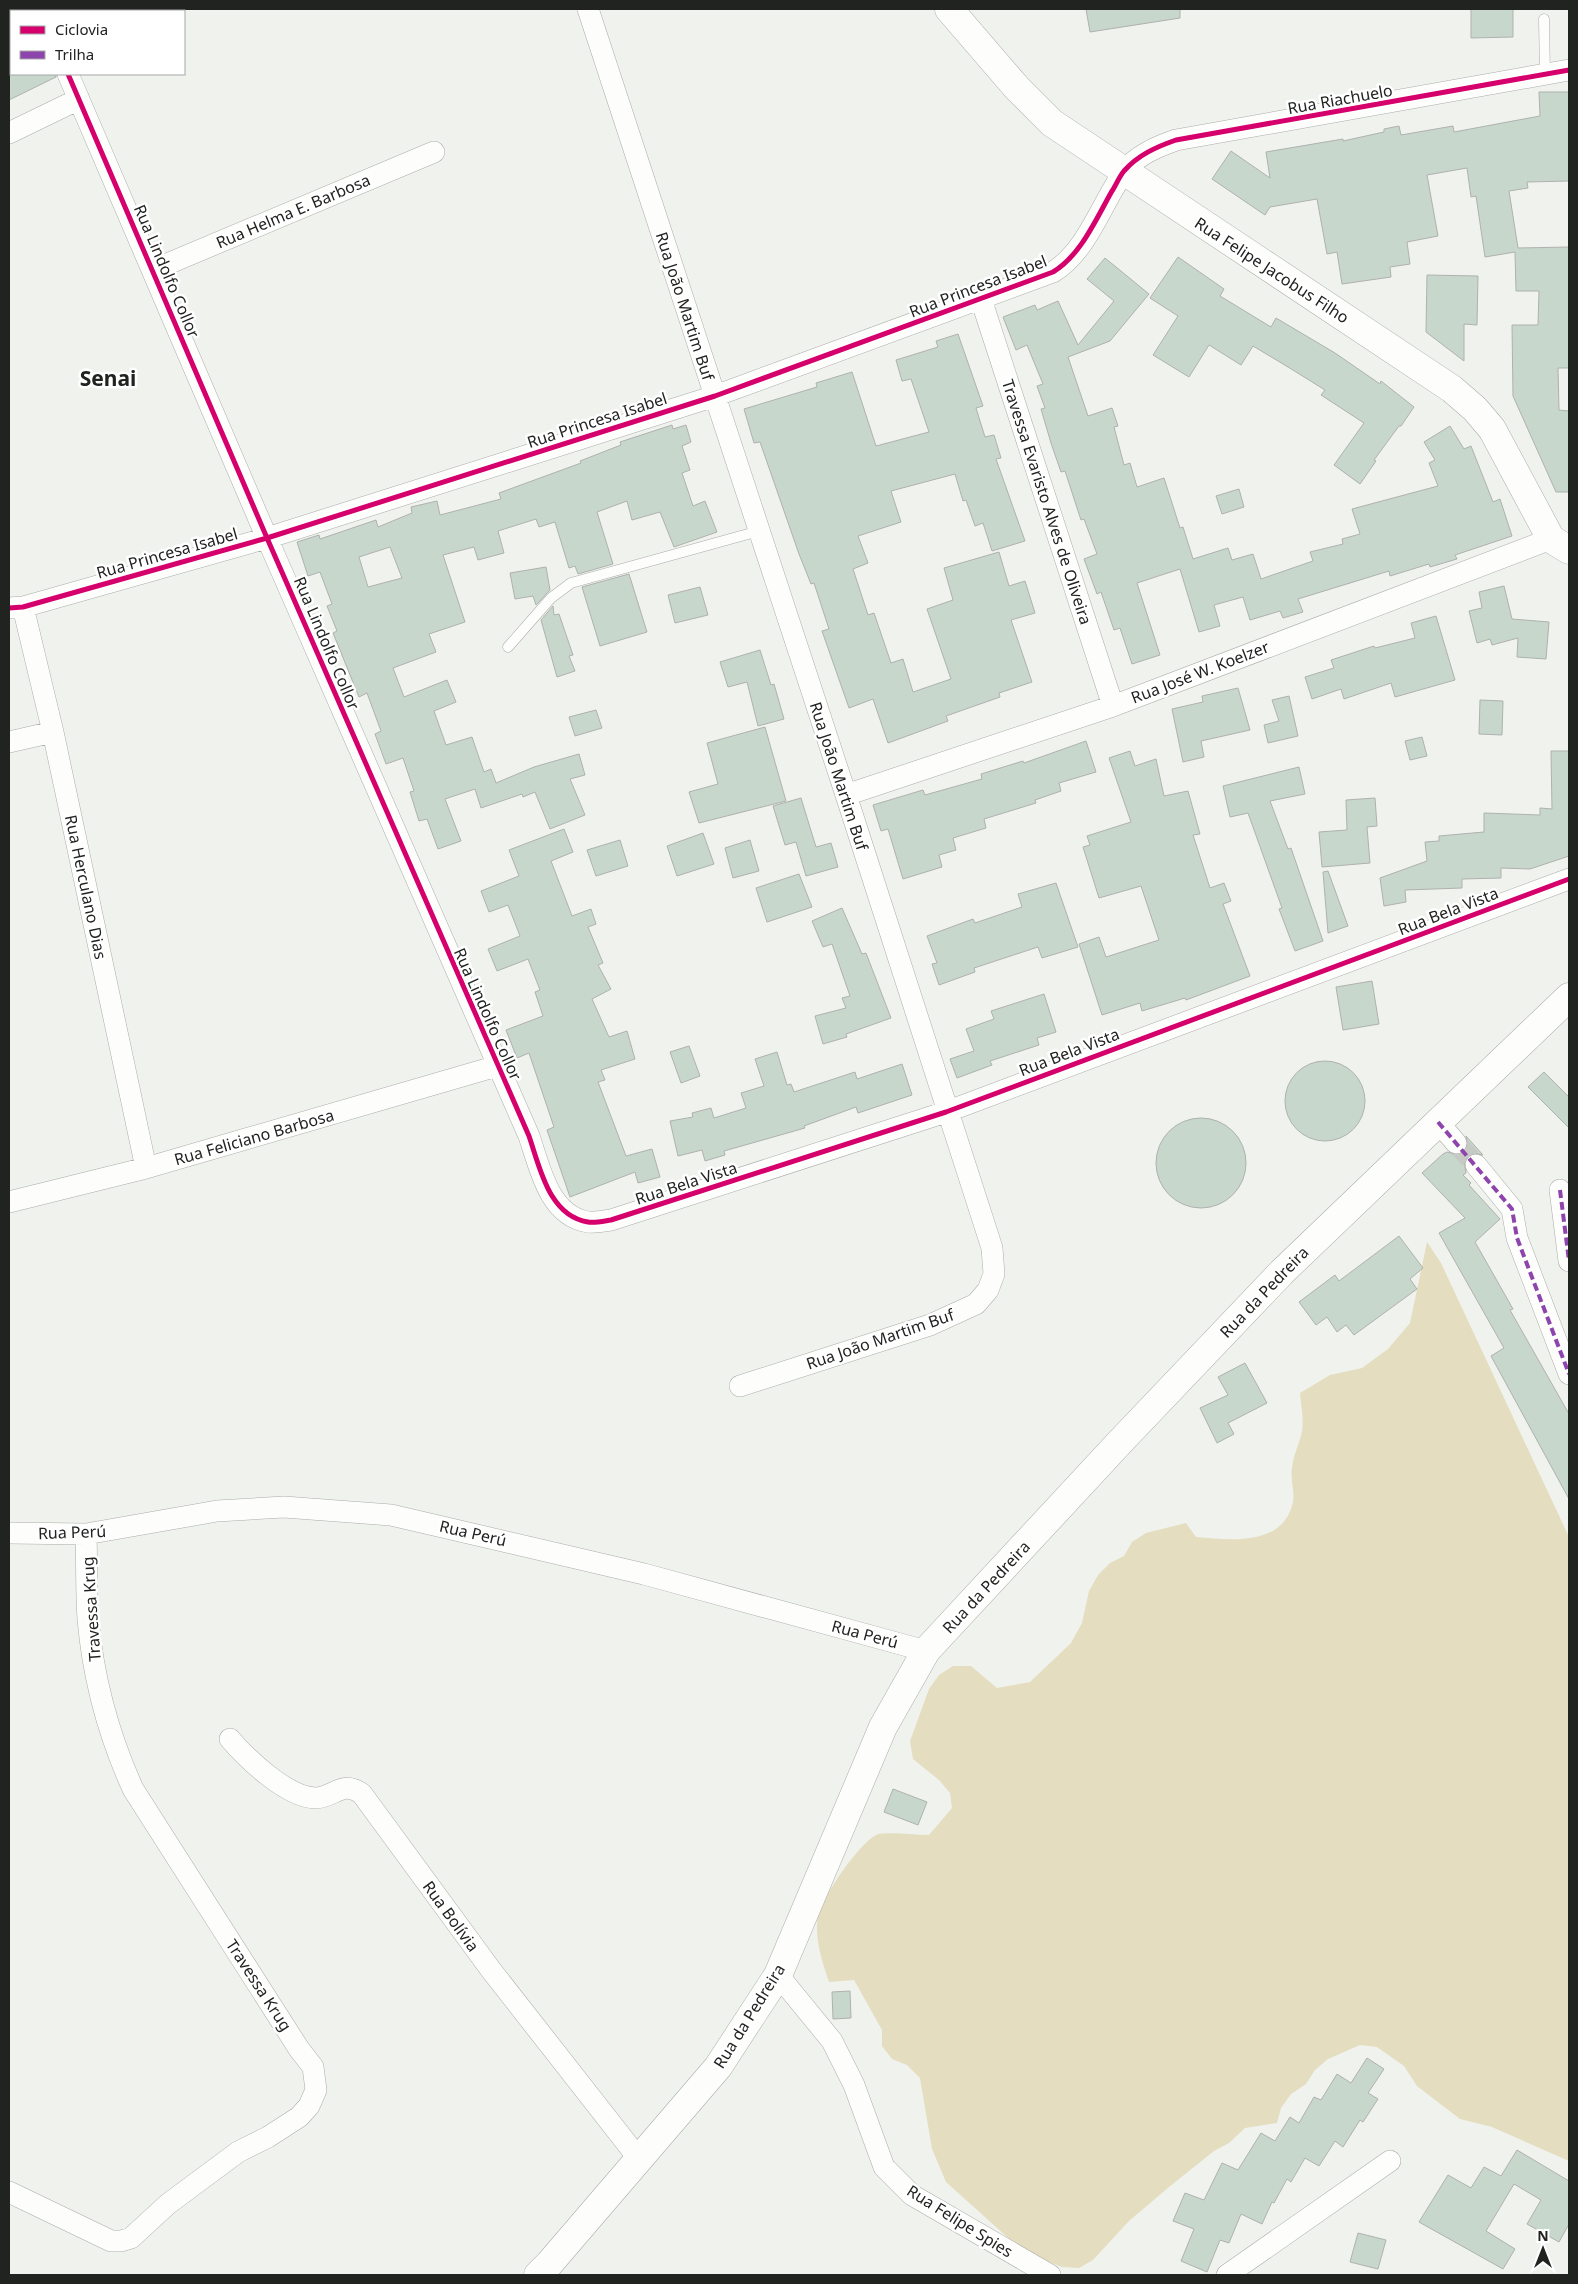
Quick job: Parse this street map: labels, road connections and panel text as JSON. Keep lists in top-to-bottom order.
{
  "streets": {
    "street": [
      "Rua Riachuelo",
      "Rua Helma E. Barbosa",
      "Rua Felipe Jacobus Filho",
      "Rua Lindolfo Collor",
      "Rua Princesa Isabel",
      "Rua João Martim Buf",
      "Travessa Evaristo Alves de Oliveira",
      "Rua José W. Koelzer",
      "Rua Herculano Dias",
      "Rua Bela Vista",
      "Rua Feliciano Barbosa",
      "Rua da Pedreira",
      "Rua Perú",
      "Travessa Krug",
      "Rua Bolívia",
      "Rua Felipe Spies"
    ]
  },
  "crossings": [
    ["Rua Riachuelo", "Rua Felipe Jacobus Filho"],
    ["Rua Riachuelo", "Rua Princesa Isabel"],
    ["Rua Helma E. Barbosa", "Rua Lindolfo Collor"],
    ["Rua Felipe Jacobus Filho", "Rua Princesa Isabel"],
    ["Rua Felipe Jacobus Filho", "Rua José W. Koelzer"],
    ["Rua Lindolfo Collor", "Rua Princesa Isabel"],
    ["Rua Lindolfo Collor", "Rua Bela Vista"],
    ["Rua Lindolfo Collor", "Rua Feliciano Barbosa"],
    ["Rua Princesa Isabel", "Rua João Martim Buf"],
    ["Rua Princesa Isabel", "Travessa Evaristo Alves de Oliveira"],
    ["Rua Princesa Isabel", "Rua Herculano Dias"],
    ["Rua João Martim Buf", "Rua José W. Koelzer"],
    ["Rua João Martim Buf", "Rua Bela Vista"],
    ["Travessa Evaristo Alves de Oliveira", "Rua José W. Koelzer"],
    ["Rua Herculano Dias", "Rua Feliciano Barbosa"],
    ["Rua da Pedreira", "Rua Perú"],
    ["Rua da Pedreira", "Rua Bolívia"],
    ["Rua da Pedreira", "Rua Felipe Spies"],
    ["Rua Perú", "Travessa Krug"]
  ],
  "districts": ["Senai"],
  "legend": ["Ciclovia", "Trilha"],
  "north": "top"
}
